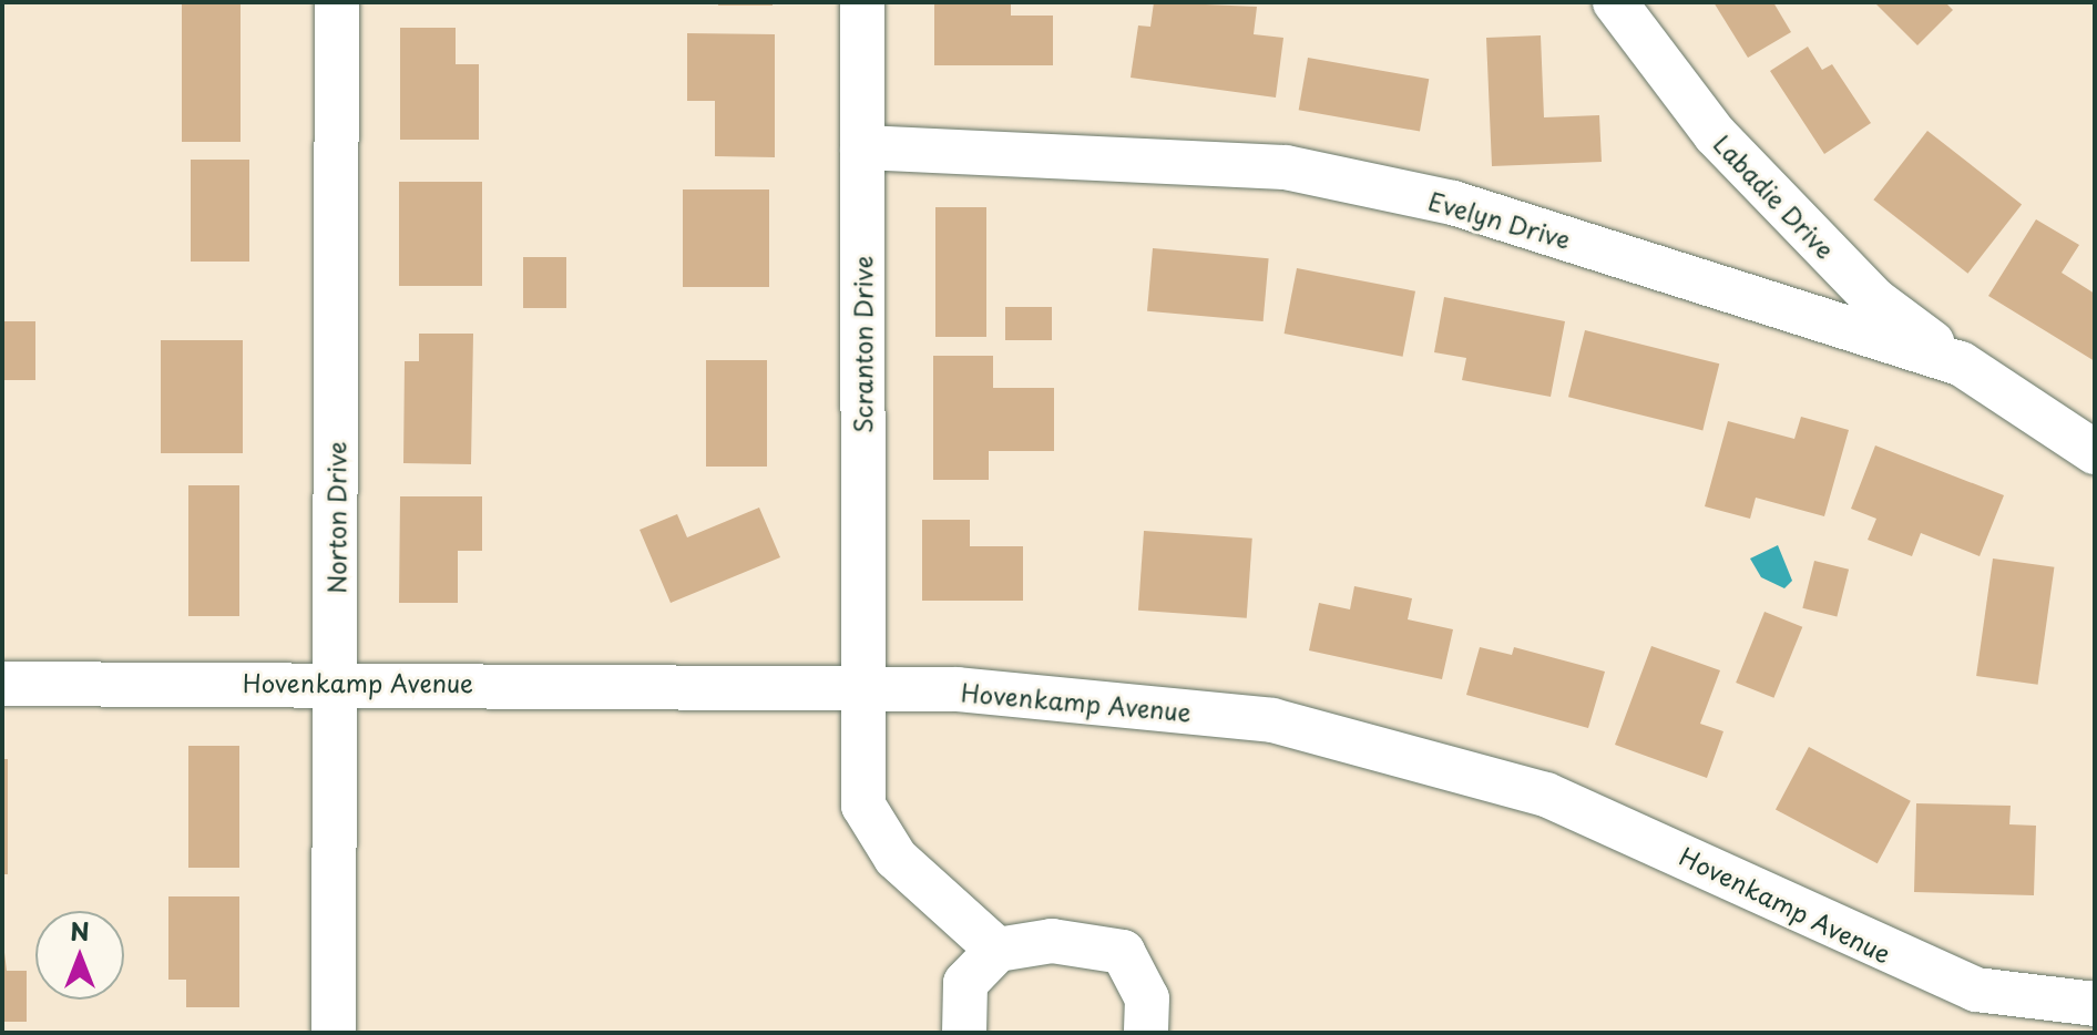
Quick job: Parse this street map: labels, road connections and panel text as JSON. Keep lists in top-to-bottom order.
{
  "streets": {
    "street": [
      "Labadie Drive",
      "Evelyn Drive",
      "Scranton Drive",
      "Norton Drive",
      "Hovenkamp Avenue"
    ]
  },
  "crossings": [
    ["Labadie Drive", "Evelyn Drive"],
    ["Evelyn Drive", "Scranton Drive"],
    ["Scranton Drive", "Hovenkamp Avenue"],
    ["Norton Drive", "Hovenkamp Avenue"]
  ],
  "north": "top"
}
